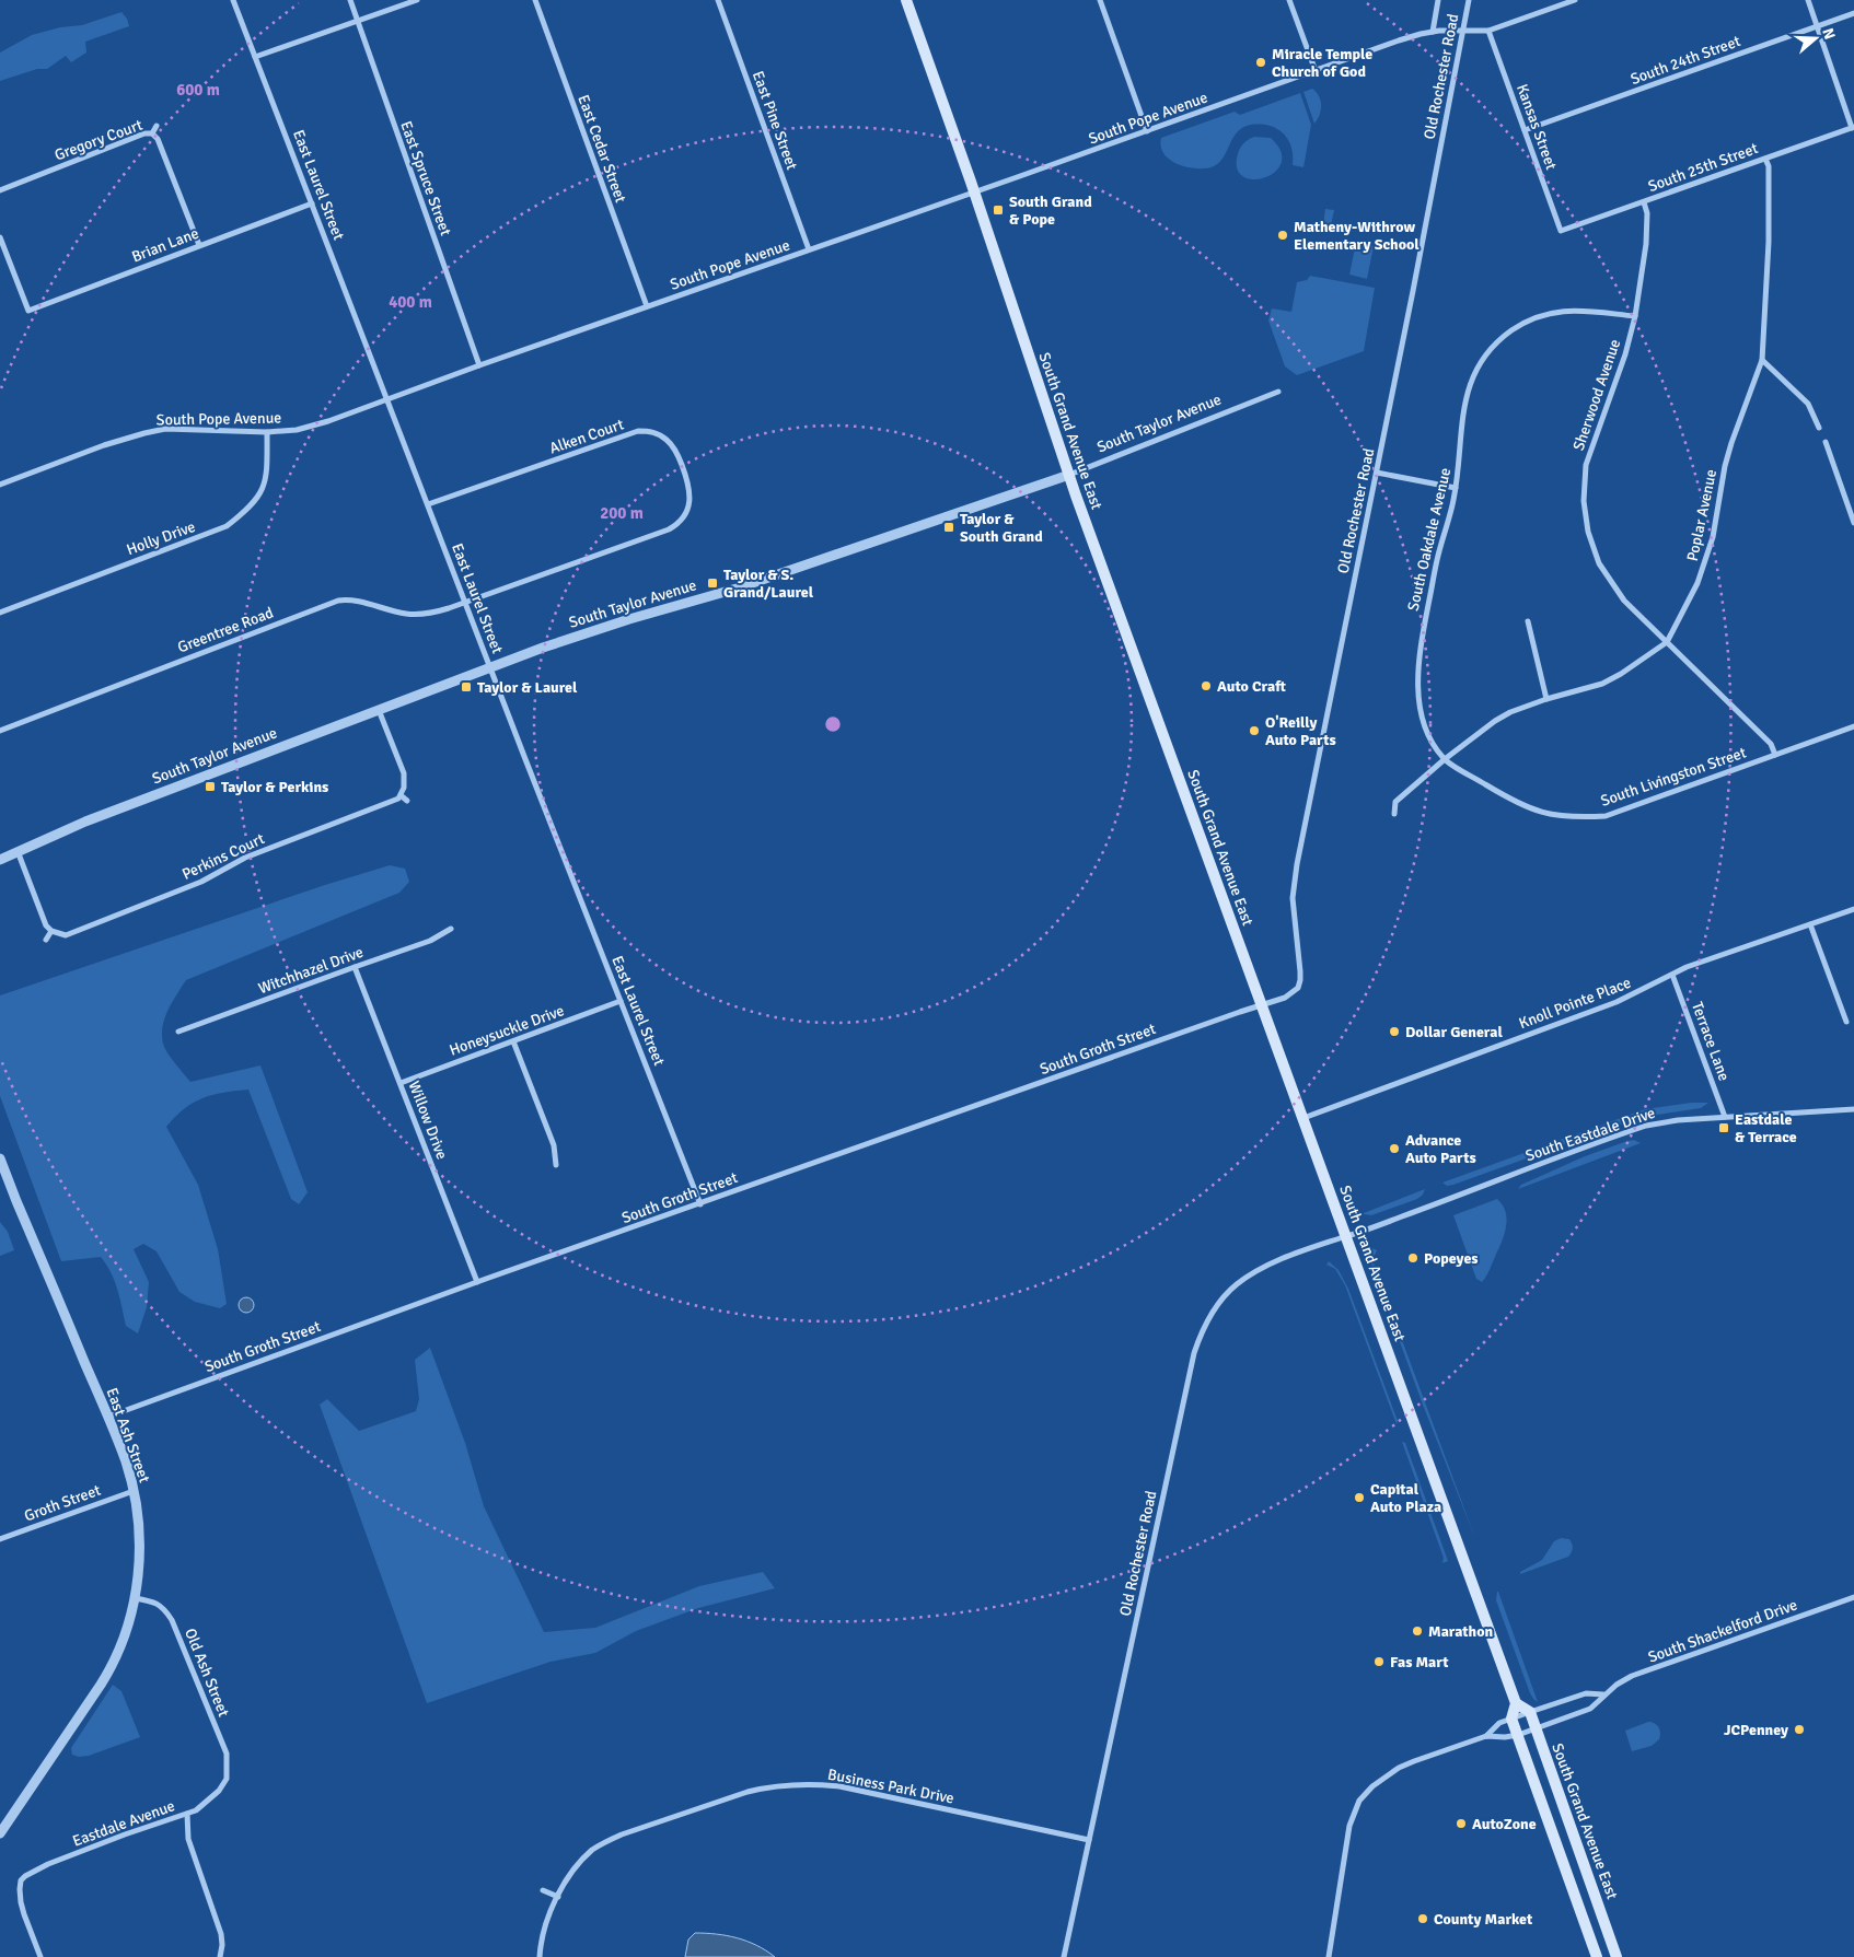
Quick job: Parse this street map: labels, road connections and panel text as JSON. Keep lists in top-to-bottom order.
{
  "streets": {
    "main road": ["South Grand Avenue East"],
    "street": [
      "South 24th Street",
      "Old Rochester Road",
      "South Pope Avenue",
      "East Pine Street",
      "Kansas Street",
      "Gregory Court",
      "East Cedar Street",
      "South 25th Street",
      "East Spruce Street",
      "East Laurel Street",
      "Brian Lane",
      "Sherwood Avenue",
      "South Taylor Avenue",
      "Alken Court",
      "Poplar Avenue",
      "Holly Drive",
      "South Oakdale Avenue",
      "Greentree Road",
      "South Livingston Street",
      "Perkins Court",
      "Witchhazel Drive",
      "Knoll Pointe Place",
      "Honeysuckle Drive",
      "Terrace Lane",
      "South Groth Street",
      "Willow Drive",
      "South Eastdale Drive",
      "East Ash Street",
      "Groth Street",
      "South Shackelford Drive",
      "Old Ash Street",
      "Business Park Drive",
      "Eastdale Avenue"
    ]
  },
  "crossings": [
    ["South 24th Street", "Kansas Street"],
    ["Old Rochester Road", "South Pope Avenue"],
    ["Old Rochester Road", "South Grand Avenue East"],
    ["Old Rochester Road", "South Groth Street"],
    ["Old Rochester Road", "South Eastdale Drive"],
    ["Old Rochester Road", "Business Park Drive"],
    ["South Pope Avenue", "East Pine Street"],
    ["South Pope Avenue", "Kansas Street"],
    ["South Pope Avenue", "East Cedar Street"],
    ["South Pope Avenue", "East Spruce Street"],
    ["South Pope Avenue", "East Laurel Street"],
    ["South Pope Avenue", "South Grand Avenue East"],
    ["South Pope Avenue", "Holly Drive"],
    ["Kansas Street", "South 25th Street"],
    ["Gregory Court", "Brian Lane"],
    ["South 25th Street", "Sherwood Avenue"],
    ["South 25th Street", "Poplar Avenue"],
    ["East Laurel Street", "Brian Lane"],
    ["East Laurel Street", "South Taylor Avenue"],
    ["East Laurel Street", "Alken Court"],
    ["East Laurel Street", "Greentree Road"],
    ["East Laurel Street", "Honeysuckle Drive"],
    ["East Laurel Street", "South Groth Street"],
    ["Sherwood Avenue", "Poplar Avenue"],
    ["Sherwood Avenue", "South Oakdale Avenue"],
    ["Sherwood Avenue", "South Livingston Street"],
    ["South Taylor Avenue", "South Grand Avenue East"],
    ["South Grand Avenue East", "Knoll Pointe Place"],
    ["South Grand Avenue East", "South Groth Street"],
    ["South Grand Avenue East", "South Eastdale Drive"],
    ["South Grand Avenue East", "South Shackelford Drive"],
    ["Alken Court", "Greentree Road"],
    ["Poplar Avenue", "South Oakdale Avenue"],
    ["Poplar Avenue", "South Livingston Street"],
    ["South Oakdale Avenue", "South Livingston Street"],
    ["Witchhazel Drive", "Willow Drive"],
    ["Knoll Pointe Place", "Terrace Lane"],
    ["Honeysuckle Drive", "Willow Drive"],
    ["Terrace Lane", "South Eastdale Drive"],
    ["South Groth Street", "Willow Drive"],
    ["South Groth Street", "East Ash Street"],
    ["East Ash Street", "Groth Street"],
    ["East Ash Street", "Old Ash Street"],
    ["Old Ash Street", "Eastdale Avenue"]
  ],
  "places": {
    "other": [
      "Miracle Temple Church of God",
      "Matheny-Withrow Elementary School",
      "Auto Craft",
      "O'Reilly Auto Parts",
      "Dollar General",
      "Advance Auto Parts",
      "Popeyes",
      "Capital Auto Plaza",
      "Marathon",
      "Fas Mart",
      "JCPenney",
      "AutoZone",
      "County Market"
    ],
    "transit": [
      "South Grand & Pope",
      "Taylor & South Grand",
      "Taylor & S. Grand/Laurel",
      "Taylor & Laurel",
      "Taylor & Perkins",
      "Eastdale & Terrace"
    ]
  },
  "north": "right",
  "rings": ["600 m", "400 m", "200 m"]
}
